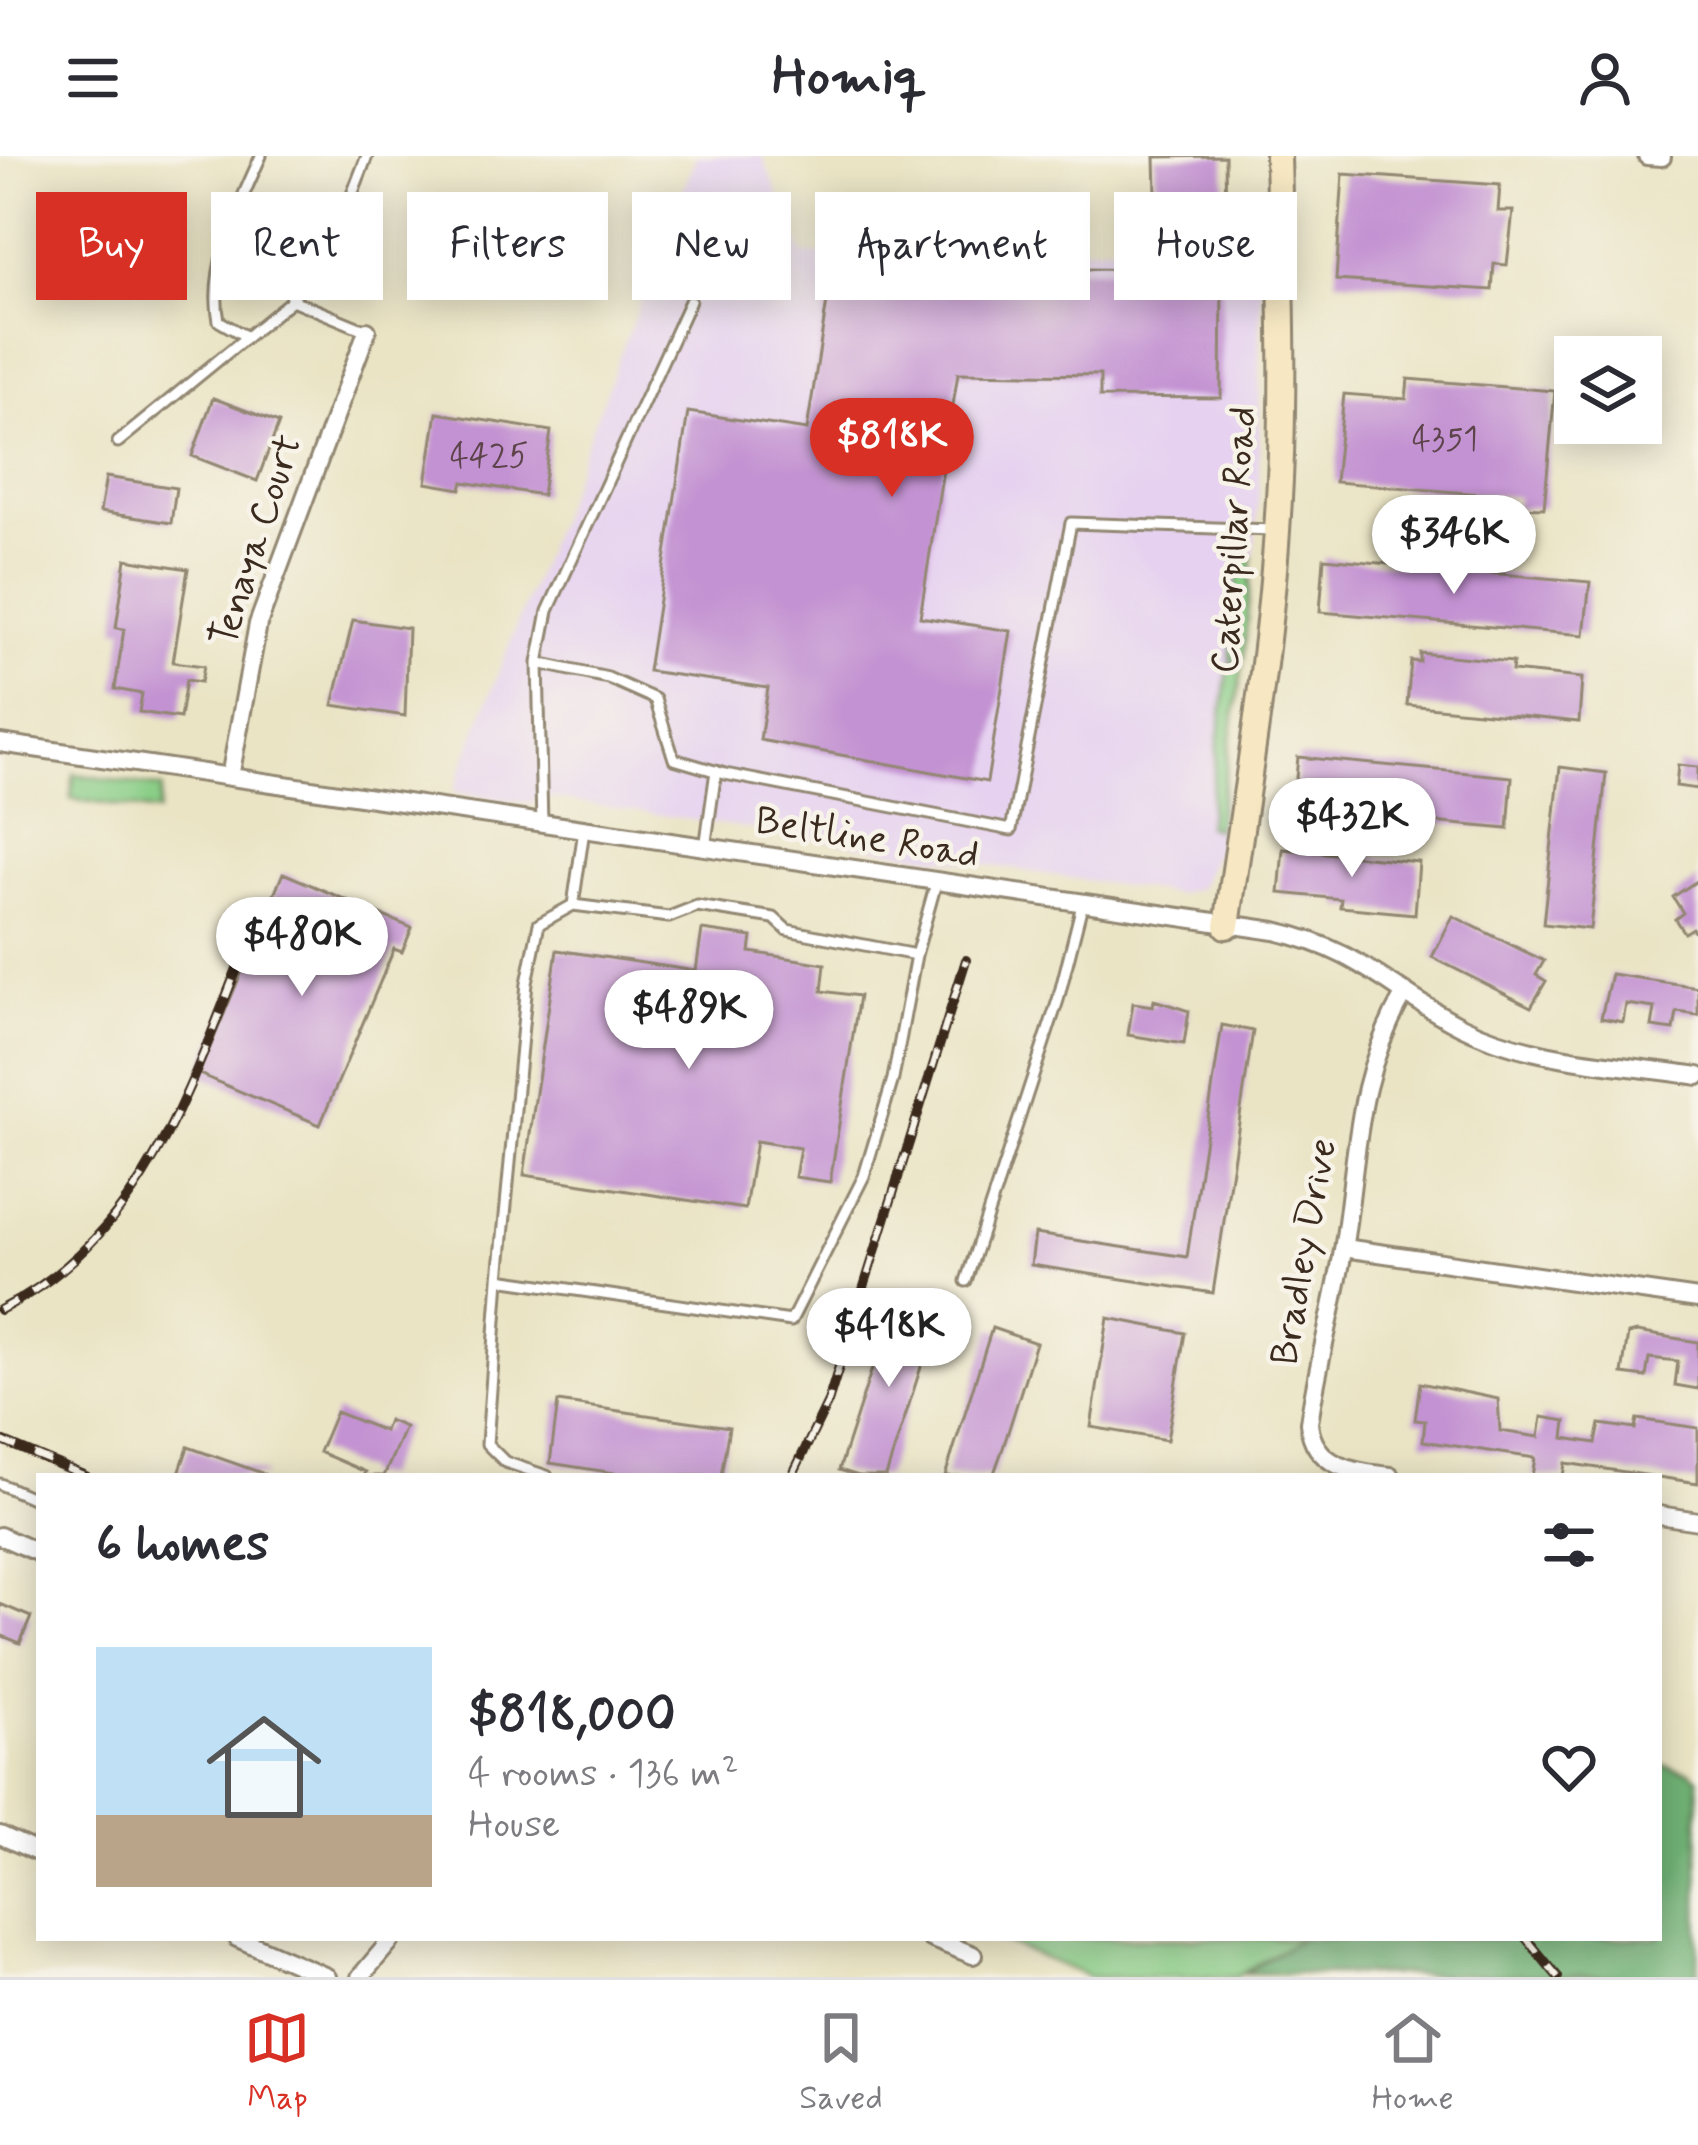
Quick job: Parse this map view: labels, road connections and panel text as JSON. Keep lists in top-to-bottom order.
{
  "streets": {
    "street": [
      "Caterpillar Road",
      "Tenaya Court",
      "Beltline Road",
      "Bradley Drive"
    ]
  },
  "crossings": [
    ["Caterpillar Road", "Beltline Road"],
    ["Tenaya Court", "Beltline Road"],
    ["Beltline Road", "Bradley Drive"]
  ],
  "house_numbers": ["4351", "4425"],
  "page": {
    "header": "Homiq",
    "chip": [
      "Buy",
      "Rent",
      "Filters",
      "New",
      "Apartment",
      "House"
    ],
    "price": [
      "$818K",
      "$346K",
      "$432K",
      "$480K",
      "$489K",
      "$418K"
    ],
    "heading": "6 homes",
    "list": [
      {
        "name": "$818,000",
        "note": "4 rooms · 136 m² · House"
      }
    ],
    "tabs": ["Map", "Saved", "Home"]
  }
}
